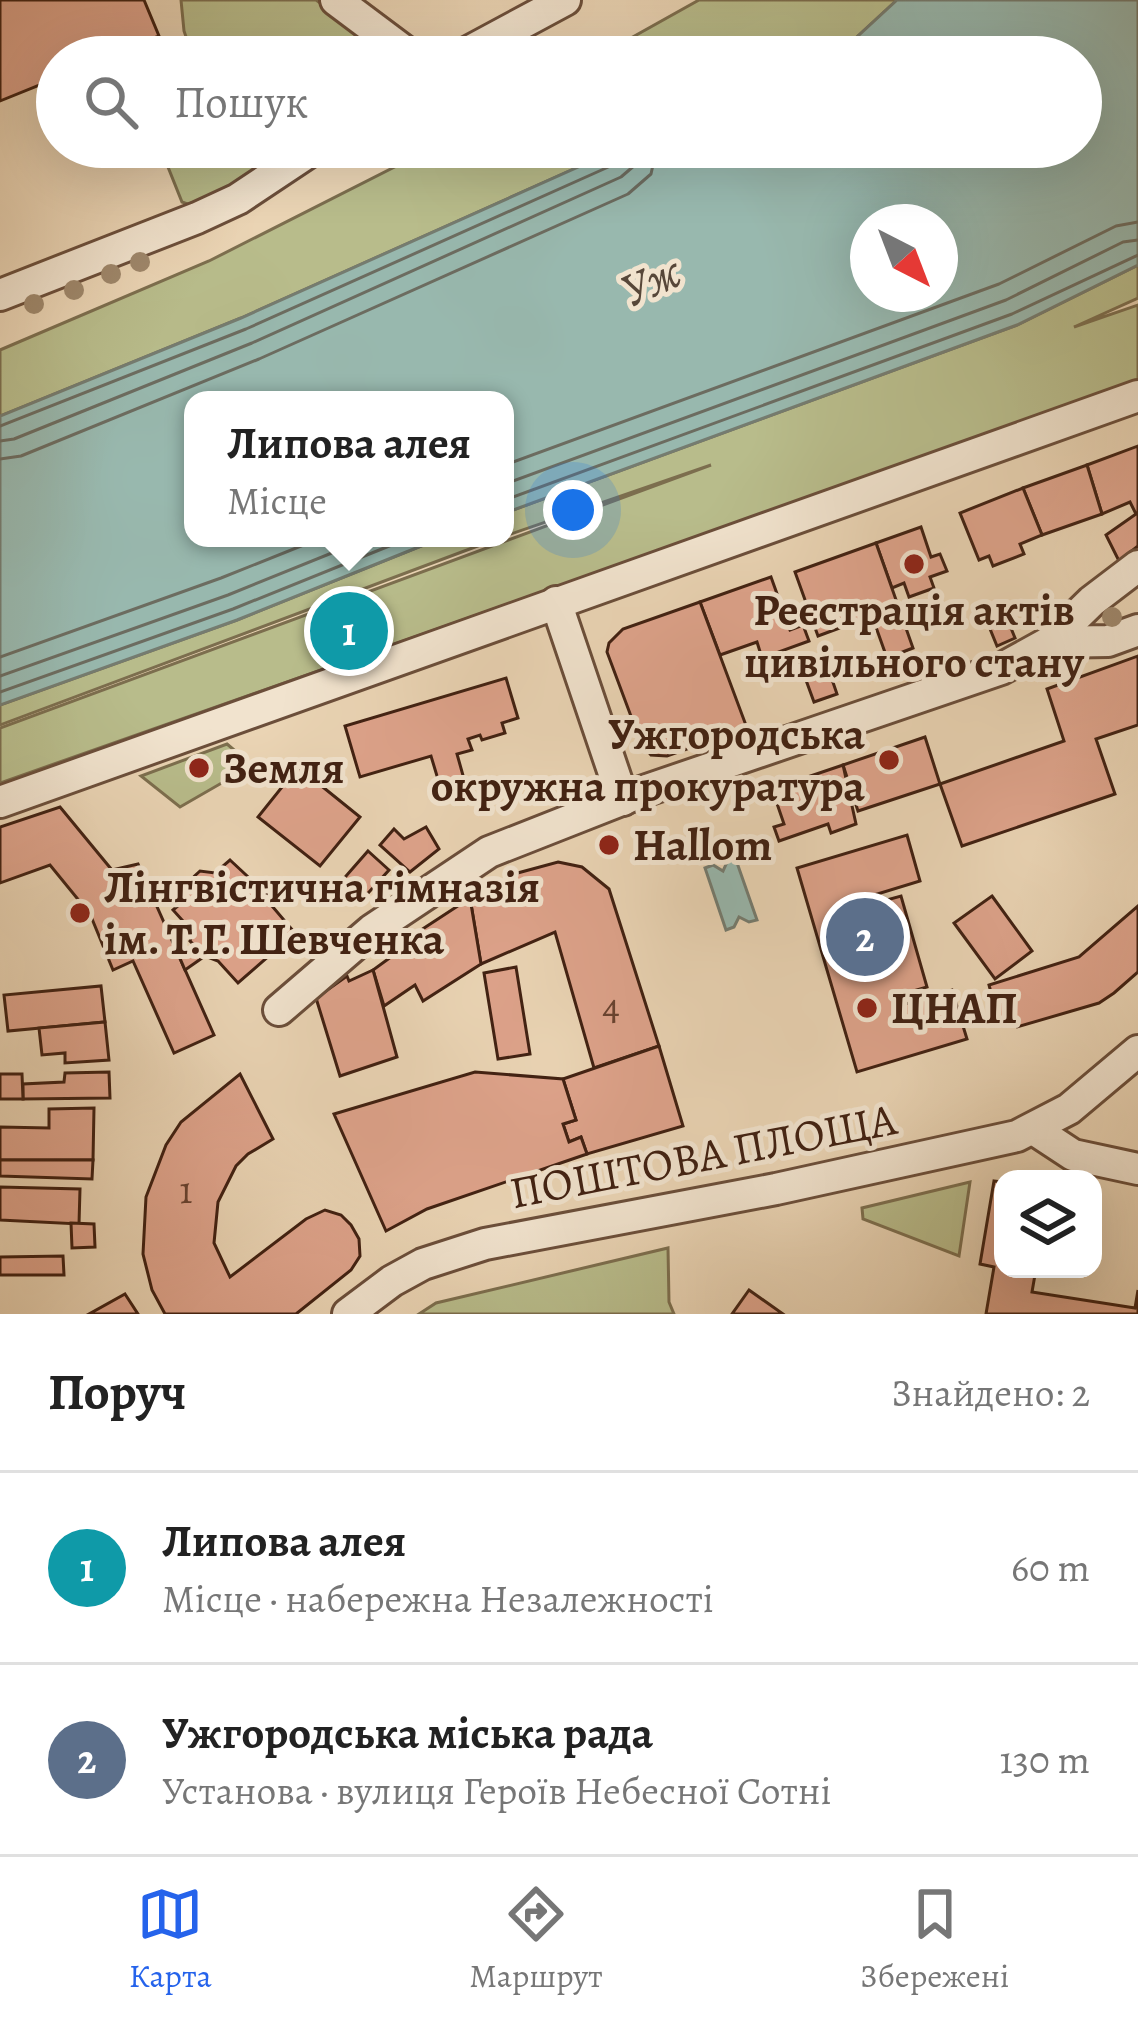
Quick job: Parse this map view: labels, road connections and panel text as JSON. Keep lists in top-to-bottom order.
{
  "streets": {
    "street": ["ПОШТОВА ПЛОЩА"]
  },
  "water": ["Уж"],
  "places": [
    "Реєстрація актів цивільного стану",
    "Ужгородська окружна прокуратура",
    "Земля",
    "Hallom",
    "Лінгвістична гімназія ім. Т.Г. Шевченка",
    "ЦНАП"
  ],
  "house_numbers": ["4", "1"],
  "north": "bottom right",
  "page": {
    "search": "Пошук",
    "popup": ["Липова алея", "Місце"],
    "pins": ["1", "2"],
    "heading": ["Поруч", "Знайдено: 2"],
    "list": [
      {
        "mark": "1",
        "name": "Липова алея",
        "note": "Місце · набережна Незалежності",
        "value": "60 m"
      },
      {
        "mark": "2",
        "name": "Ужгородська міська рада",
        "note": "Установа · вулиця Героїв Небесної Сотні",
        "value": "130 m"
      }
    ],
    "nav": ["Карта", "Маршрут", "Збережені"]
  }
}
